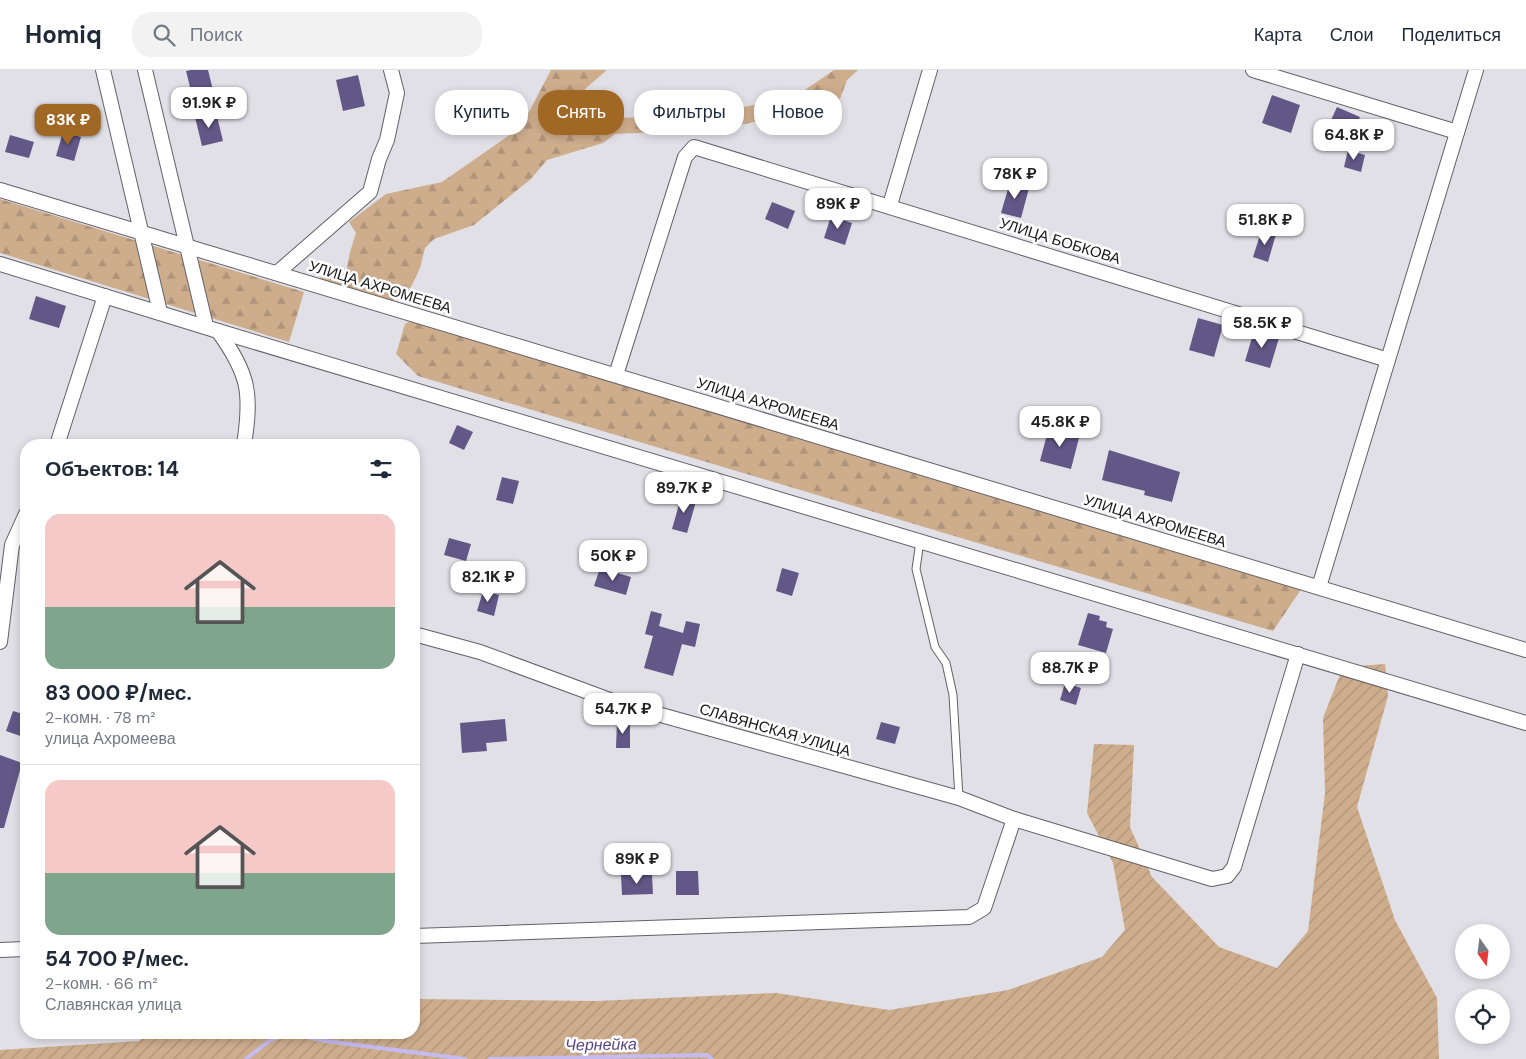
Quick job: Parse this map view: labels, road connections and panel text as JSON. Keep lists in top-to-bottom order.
{
  "streets": {
    "street": ["УЛИЦА БОБКОВА", "УЛИЦА АХРОМЕЕВА", "СЛАВЯНСКАЯ УЛИЦА"]
  },
  "crossings": [
    ["УЛИЦА БОБКОВА", "УЛИЦА АХРОМЕЕВА"]
  ],
  "water": ["Чернейка"],
  "north": "bottom",
  "page": {
    "header": "Homiq",
    "search": "Поиск",
    "nav": ["Карта", "Слои", "Поделиться"],
    "price": [
      "91.9K ₽",
      "83K ₽",
      "64.8K ₽",
      "78K ₽",
      "89K ₽",
      "51.8K ₽",
      "58.5K ₽",
      "45.8K ₽",
      "89.7K ₽",
      "50K ₽",
      "82.1K ₽",
      "88.7K ₽",
      "54.7K ₽",
      "89K ₽"
    ],
    "chip": [
      "Купить",
      "Снять",
      "Фильтры",
      "Новое"
    ],
    "heading": "Объектов: 14",
    "list": [
      {
        "name": "83 000 ₽/мес.",
        "note": "2-комн. · 78 m² · улица Ахромеева"
      },
      {
        "name": "54 700 ₽/мес.",
        "note": "2-комн. · 66 m² · Славянская улица"
      }
    ]
  }
}
